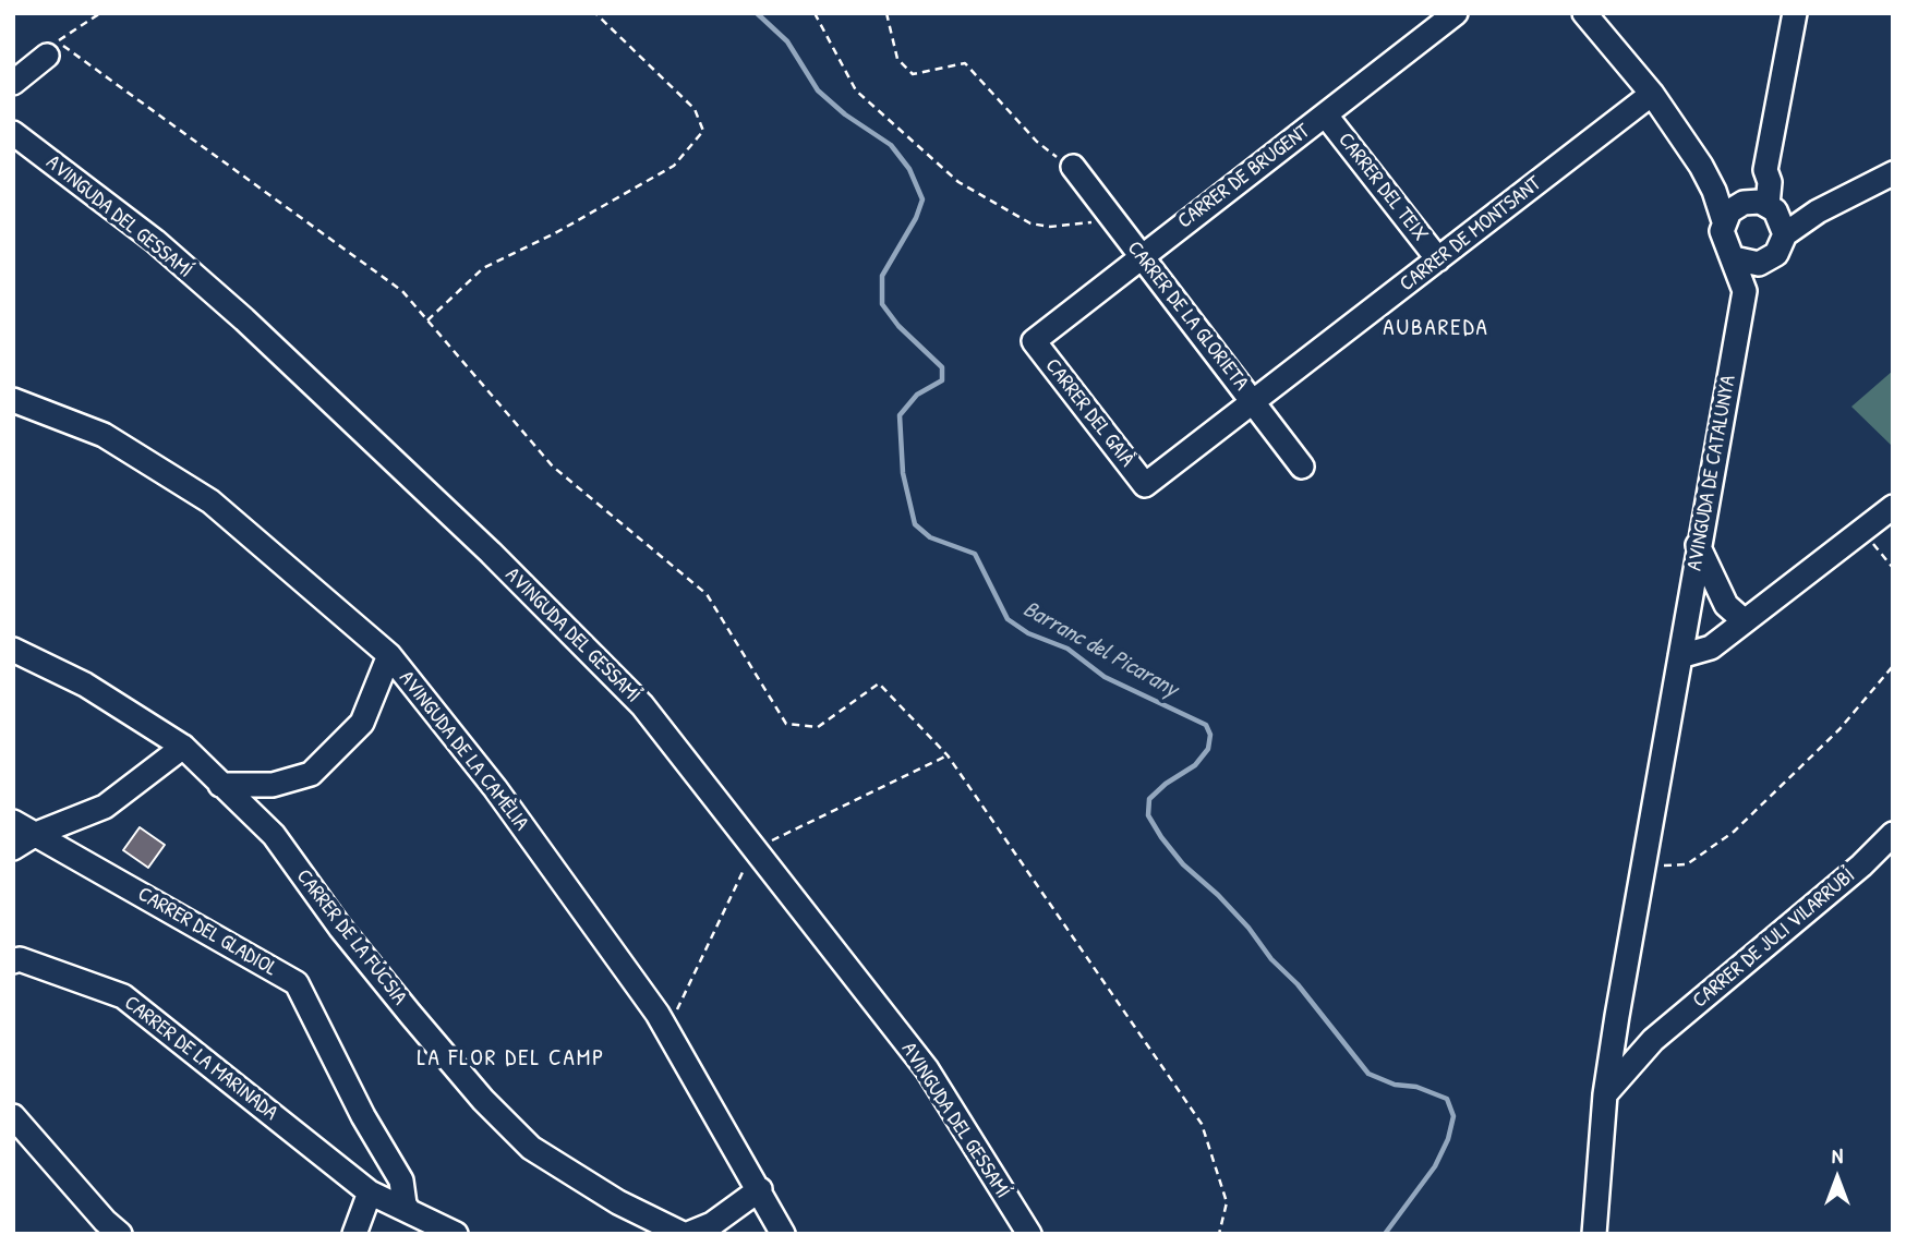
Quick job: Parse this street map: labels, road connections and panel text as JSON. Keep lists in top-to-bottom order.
{
  "streets": {
    "street": [
      "CARRER DE BRUGENT",
      "CARRER DEL TEIX",
      "AVINGUDA DEL GESSAMÍ",
      "CARRER DE MONTSANT",
      "CARRER DE LA GLORIETA",
      "CARRER DEL GAIÀ",
      "AVINGUDA DE CATALUNYA",
      "AVINGUDA DE LA CAMÈLIA",
      "CARRER DEL GLADIOL",
      "CARRER DE LA FÚCSIA",
      "CARRER DE JULI VILARRUBÍ",
      "CARRER DE LA MARINADA"
    ]
  },
  "crossings": [
    ["CARRER DE BRUGENT", "CARRER DEL TEIX"],
    ["CARRER DE BRUGENT", "CARRER DE LA GLORIETA"],
    ["CARRER DE BRUGENT", "CARRER DEL GAIÀ"],
    ["CARRER DEL TEIX", "CARRER DE MONTSANT"],
    ["CARRER DE MONTSANT", "CARRER DE LA GLORIETA"],
    ["CARRER DE MONTSANT", "CARRER DEL GAIÀ"],
    ["AVINGUDA DE CATALUNYA", "CARRER DE JULI VILARRUBÍ"],
    ["AVINGUDA DE LA CAMÈLIA", "CARRER DE LA FÚCSIA"],
    ["CARRER DEL GLADIOL", "CARRER DE LA MARINADA"]
  ],
  "districts": ["AUBAREDA", "LA FLOR DEL CAMP"],
  "water": ["Barranc del Picarany"],
  "north": "top"
}
